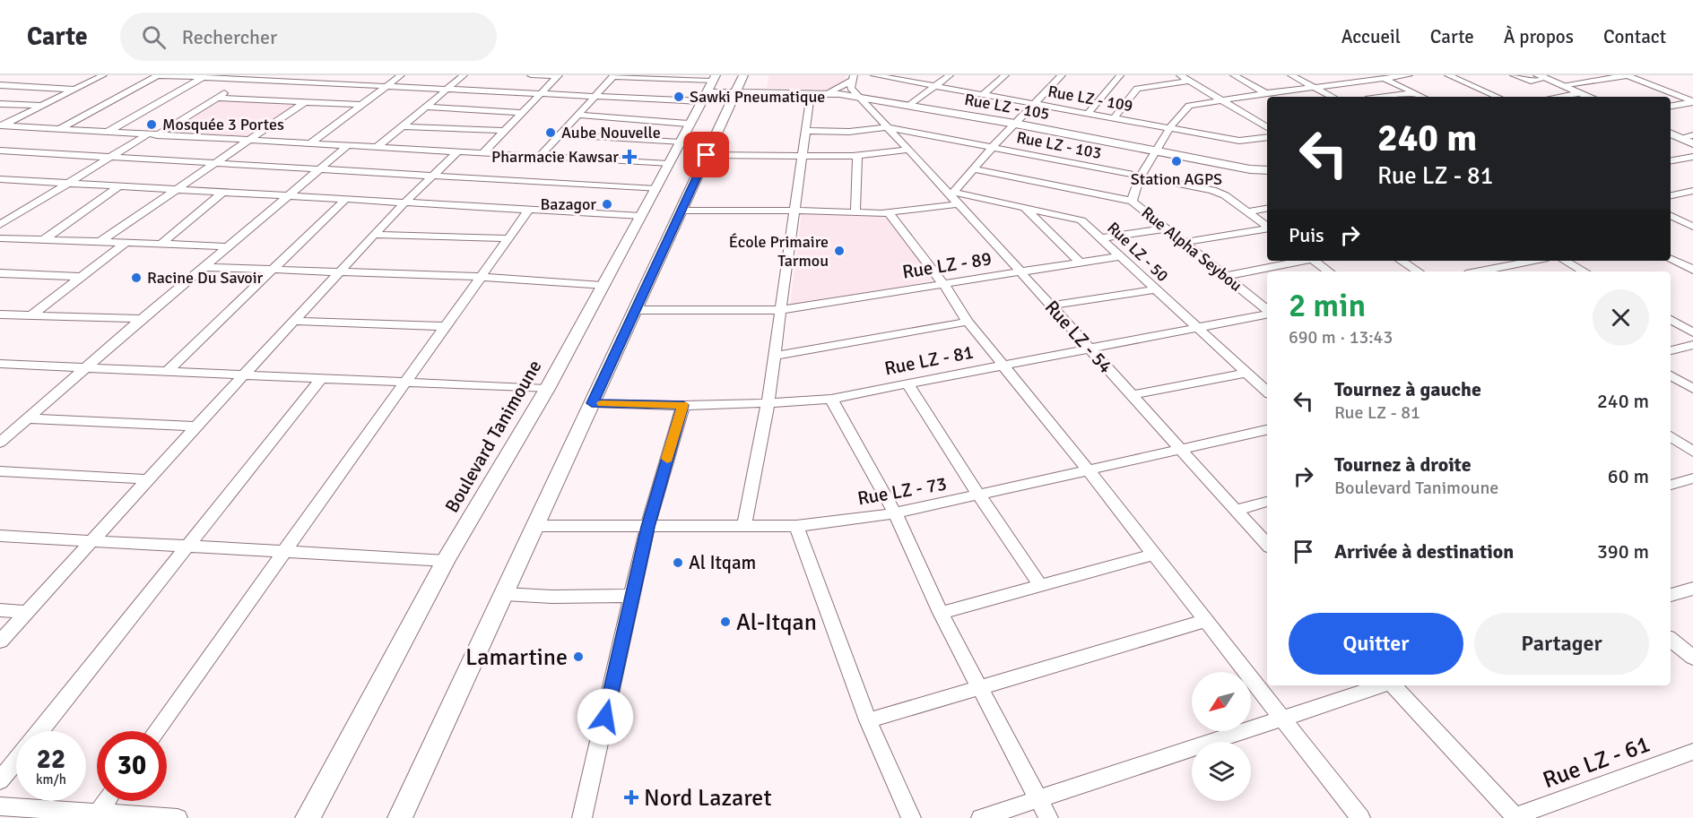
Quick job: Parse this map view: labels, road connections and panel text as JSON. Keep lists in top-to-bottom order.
{
  "streets": {
    "main road": ["Rue LZ - 105", "Boulevard Tanimoune"],
    "street": [
      "Rue LZ - 109",
      "Rue LZ - 103",
      "Rue Alpha Seybou",
      "Rue LZ - 50",
      "Rue LZ - 89",
      "Rue LZ - 54",
      "Rue LZ - 81",
      "Rue LZ - 73",
      "Rue LZ - 61"
    ]
  },
  "crossings": [
    ["Rue LZ - 109", "Rue Alpha Seybou"],
    ["Rue LZ - 105", "Rue Alpha Seybou"],
    ["Rue LZ - 105", "Rue LZ - 54"],
    ["Rue LZ - 105", "Boulevard Tanimoune"],
    ["Rue LZ - 103", "Rue Alpha Seybou"],
    ["Rue LZ - 103", "Rue LZ - 54"],
    ["Rue LZ - 50", "Rue LZ - 89"],
    ["Rue LZ - 50", "Rue LZ - 54"],
    ["Rue LZ - 50", "Rue LZ - 81"],
    ["Rue LZ - 89", "Rue LZ - 54"],
    ["Rue LZ - 54", "Rue LZ - 81"],
    ["Rue LZ - 54", "Rue LZ - 73"]
  ],
  "places": {
    "other": [
      "Sawki Pneumatique",
      "Mosquée 3 Portes",
      "Aube Nouvelle",
      "Station AGPS",
      "Bazagor",
      "École Primaire Tarmou",
      "Racine Du Savoir",
      "Al Itqam",
      "Al-Itqan",
      "Lamartine"
    ],
    "health": ["Pharmacie Kawsar", "Nord Lazaret"]
  },
  "north": "bottom left",
  "page": {
    "header": "Carte",
    "search": "Rechercher",
    "nav": [
      "Accueil",
      "Carte",
      "À propos",
      "Contact"
    ],
    "turn": ["240 m", "Rue LZ - 81"],
    "then": "Puis",
    "heading": ["2 min", "690 m · 13:43"],
    "list": [
      {
        "name": "Tournez à gauche",
        "note": "Rue LZ - 81",
        "value": "240 m"
      },
      {
        "name": "Tournez à droite",
        "note": "Boulevard Tanimoune",
        "value": "60 m"
      },
      {
        "name": "Arrivée à destination",
        "value": "390 m"
      }
    ],
    "buttons": ["Quitter", "Partager"],
    "speed": "22 km/h",
    "limit": "30"
  }
}
